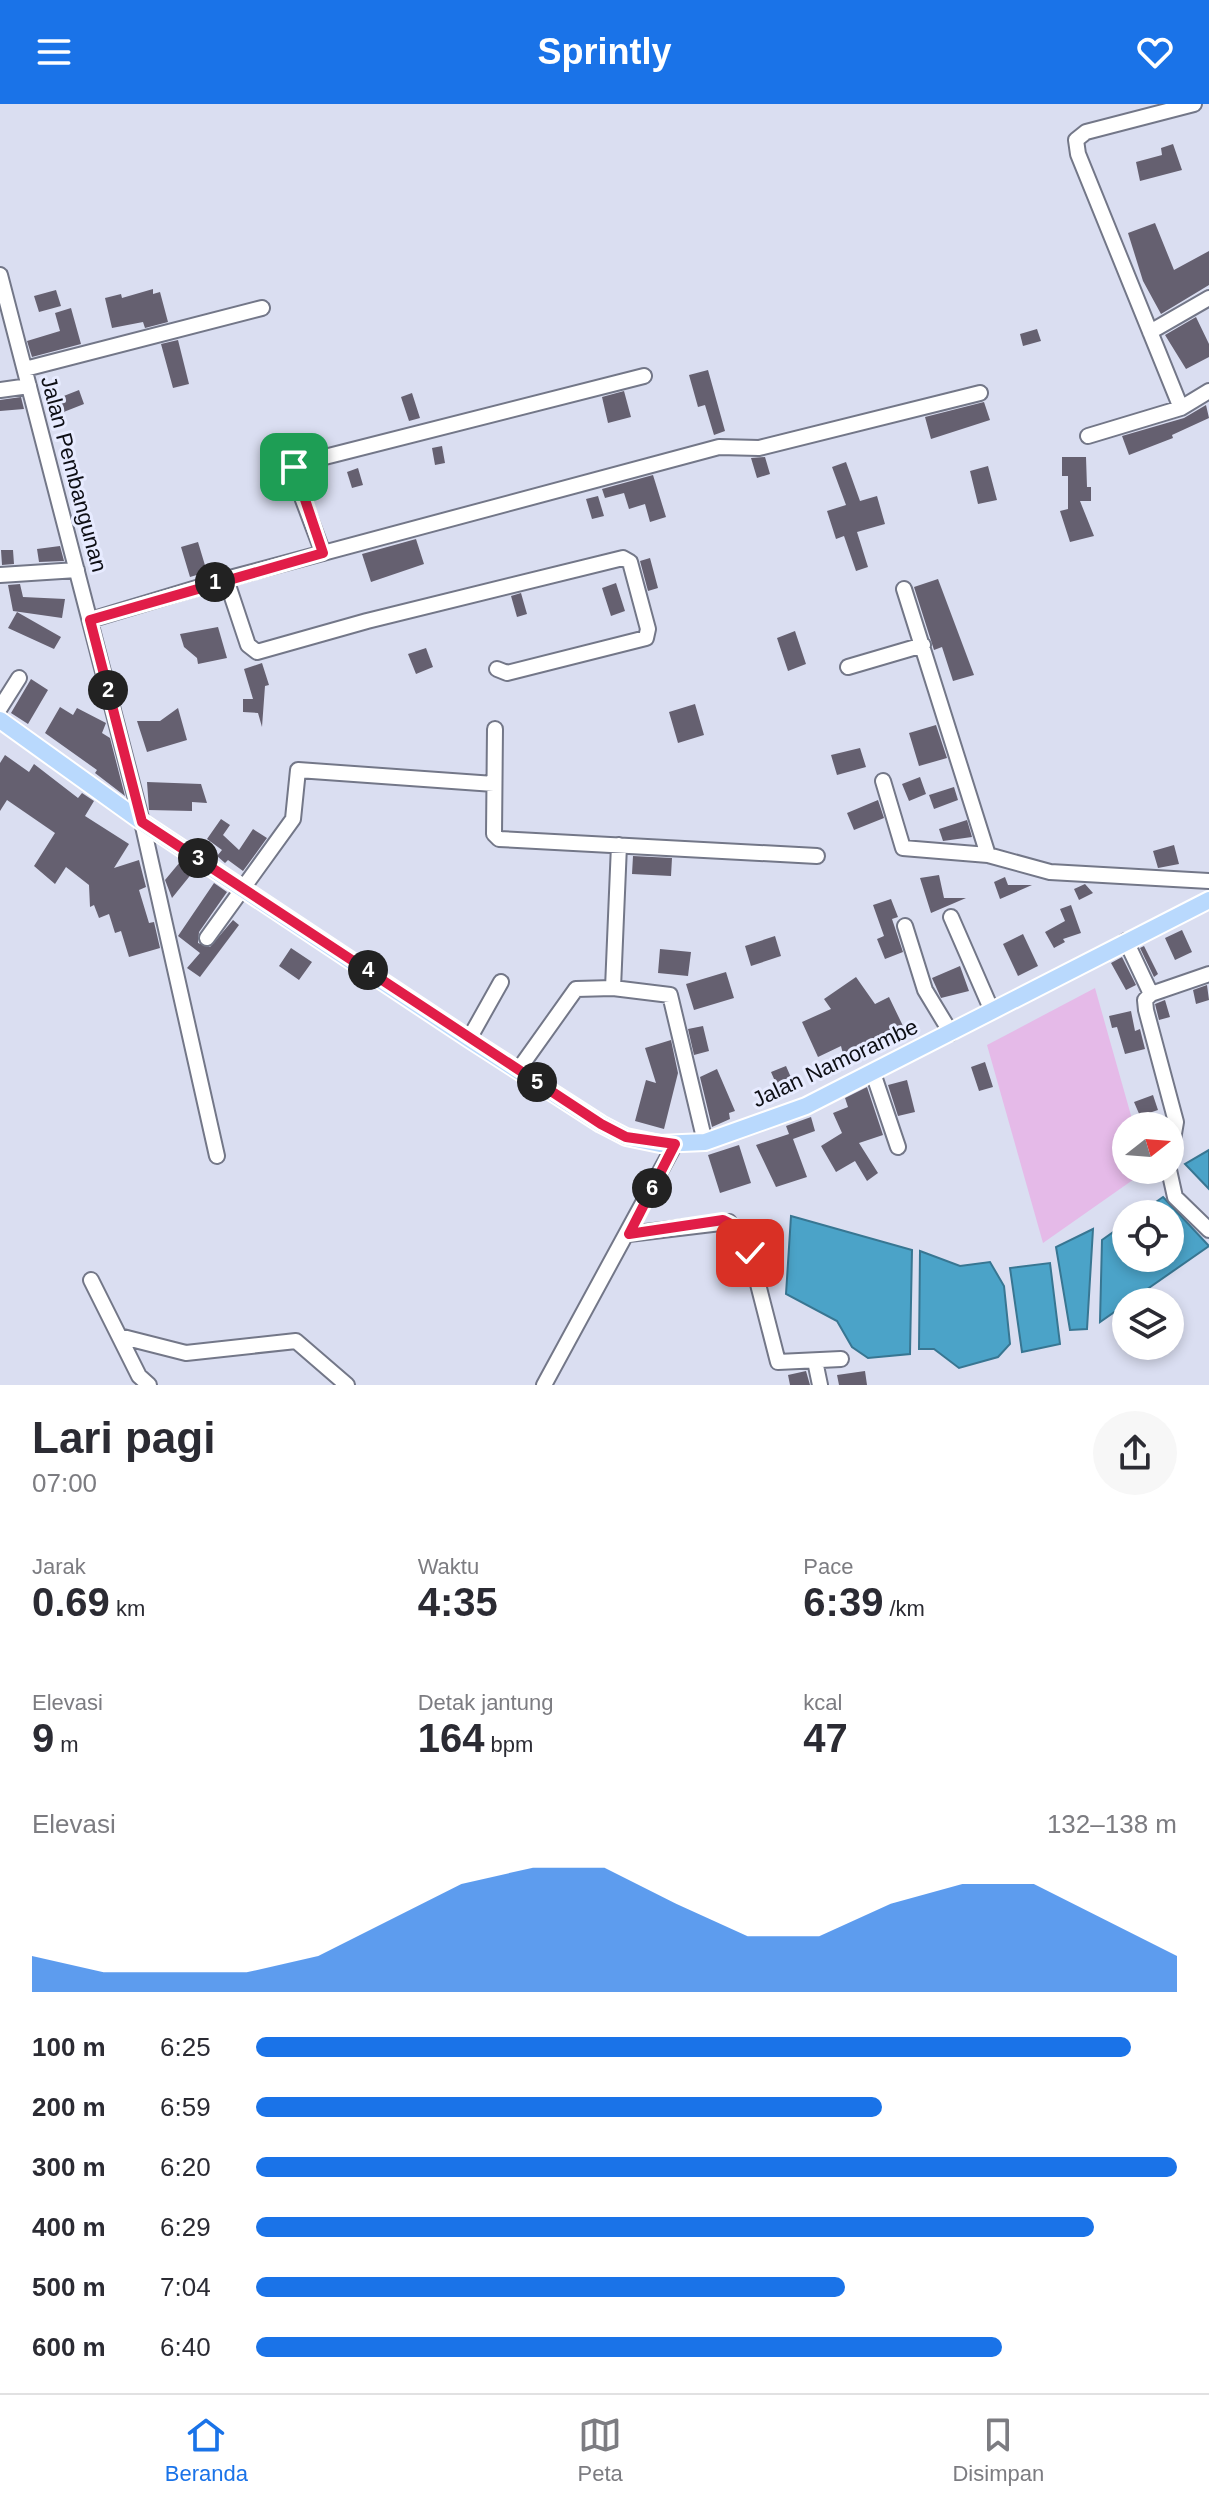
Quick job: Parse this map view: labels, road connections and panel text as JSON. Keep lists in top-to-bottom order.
{
  "streets": {
    "main road": ["Jalan Namorambe"],
    "street": ["Jalan Pembangunan"]
  },
  "crossings": [
    ["Jalan Pembangunan", "Jalan Namorambe"]
  ],
  "north": "right",
  "page": {
    "header": "Sprintly",
    "pins": [
      "1",
      "2",
      "3",
      "4",
      "5",
      "6"
    ],
    "heading": ["Lari pagi", "07:00"],
    "stats": [
      ["Jarak", "0.69 km"],
      ["Waktu", "4:35"],
      ["Pace", "6:39 /km"],
      ["Elevasi", "9 m"],
      ["Detak jantung", "164 bpm"],
      ["kcal", "47"]
    ],
    "chart": ["Elevasi", "132–138 m"],
    "list": [
      {
        "name": "100 m",
        "note": "6:25"
      },
      {
        "name": "200 m",
        "note": "6:59"
      },
      {
        "name": "300 m",
        "note": "6:20"
      },
      {
        "name": "400 m",
        "note": "6:29"
      },
      {
        "name": "500 m",
        "note": "7:04"
      },
      {
        "name": "600 m",
        "note": "6:40"
      }
    ],
    "tabs": ["Beranda", "Peta", "Disimpan"]
  }
}
